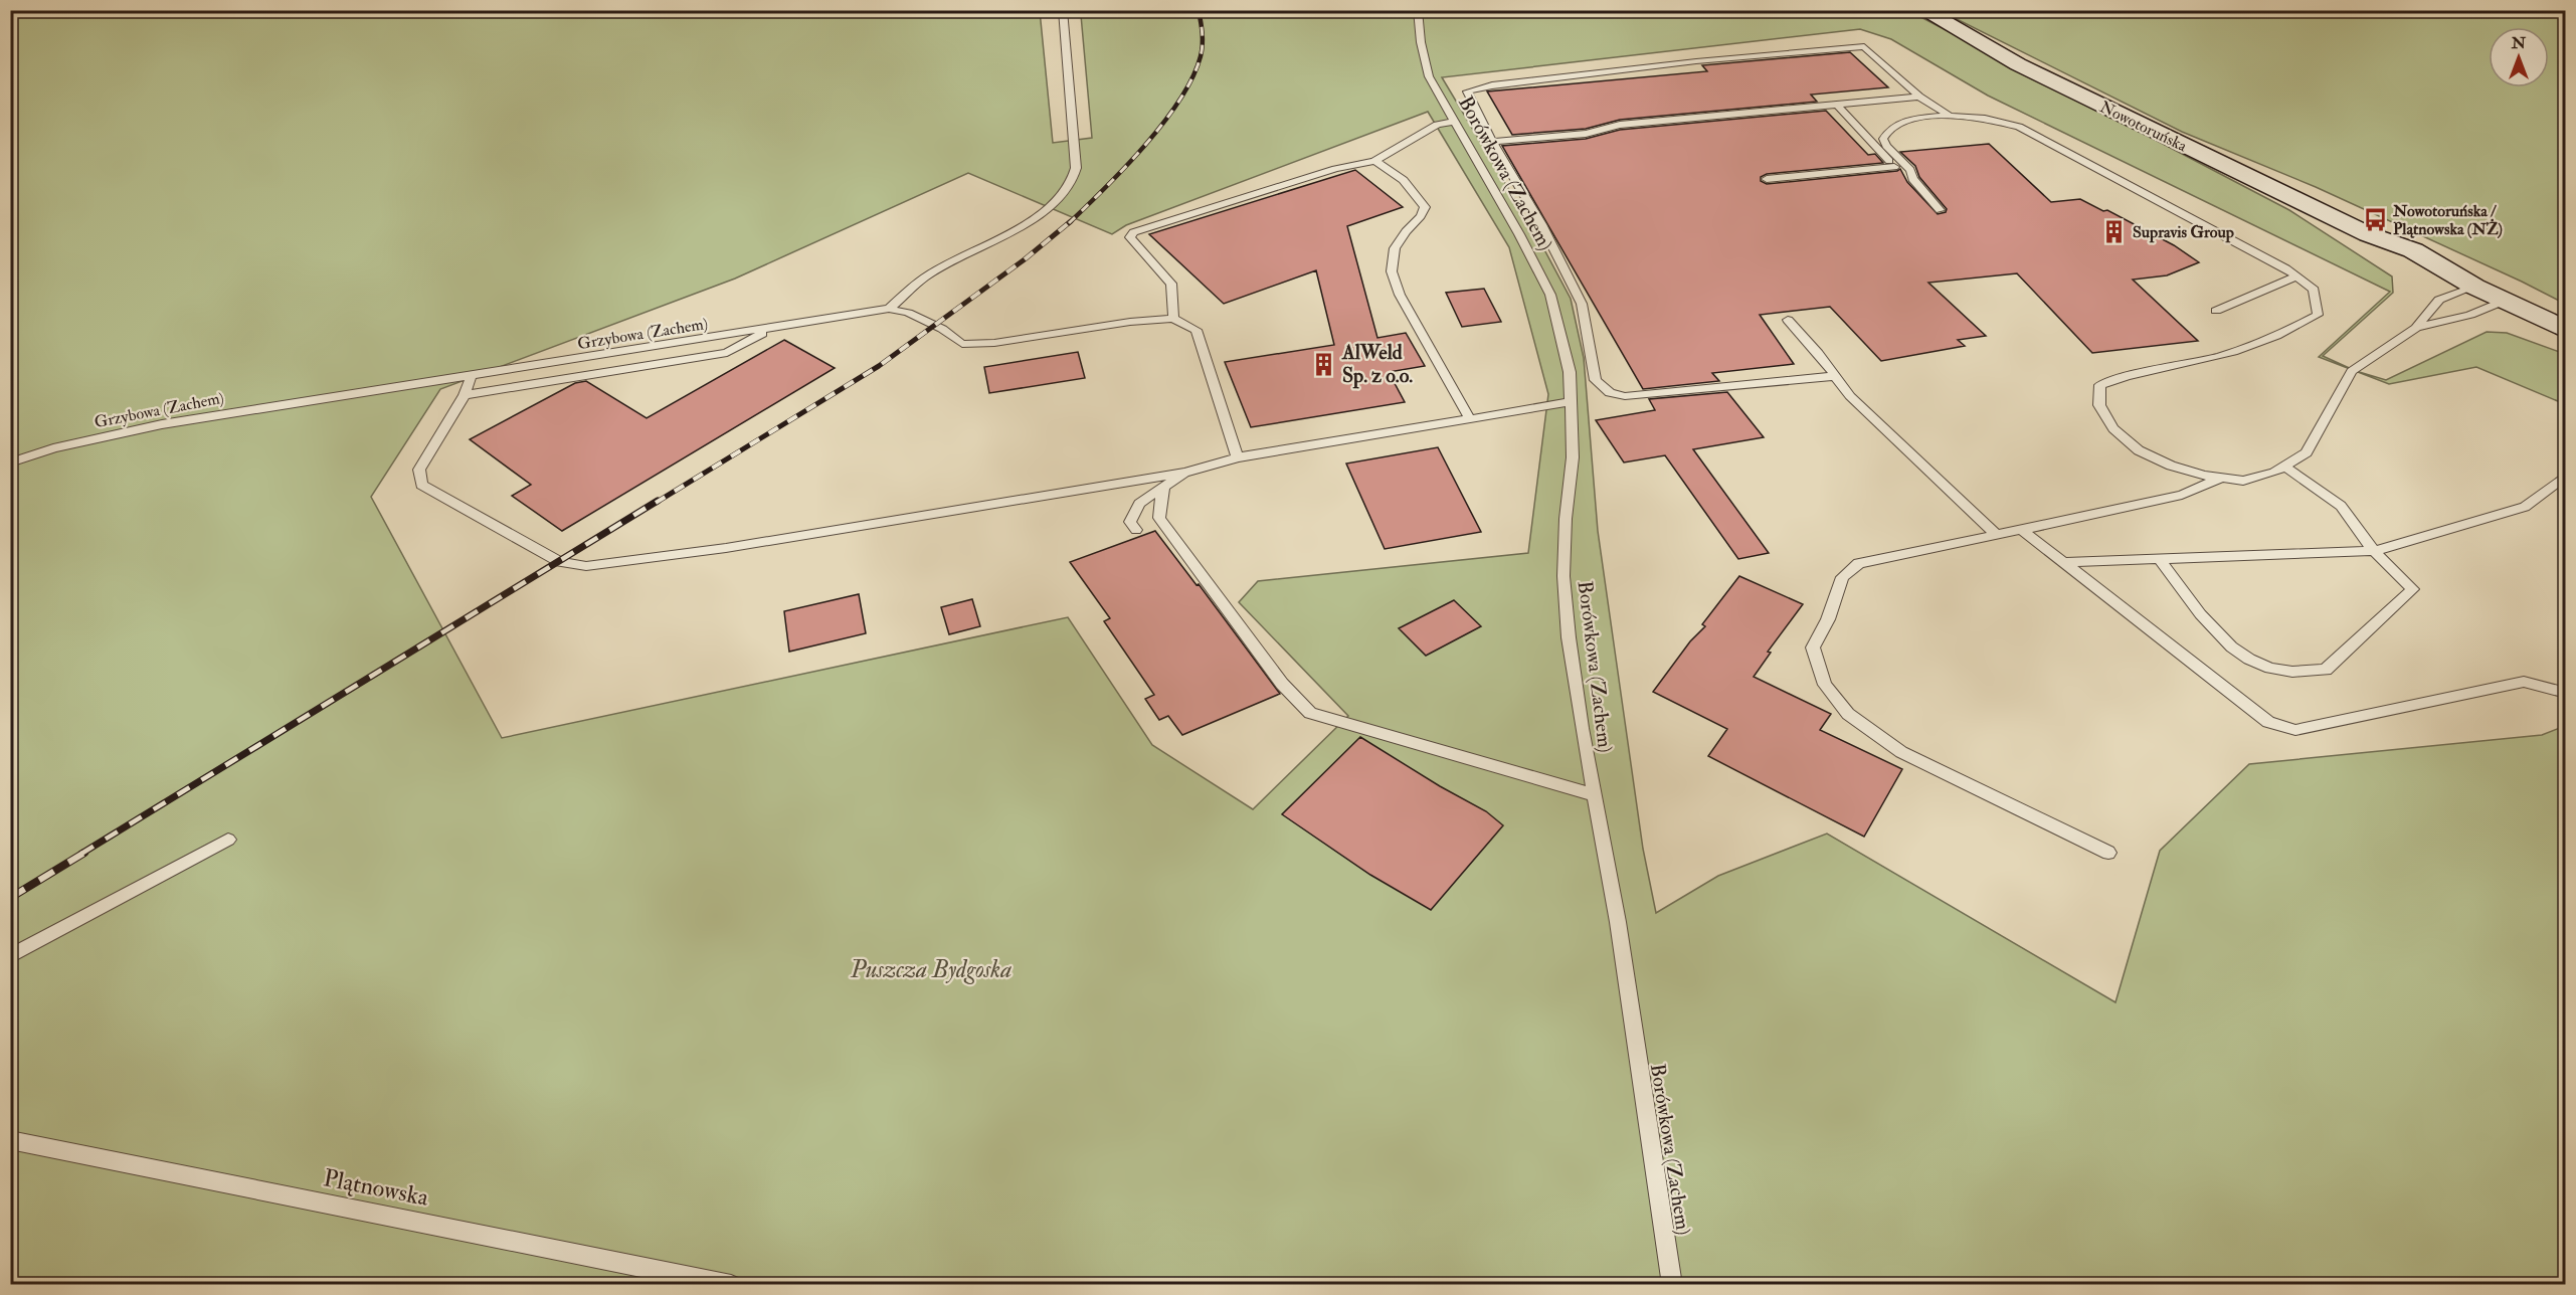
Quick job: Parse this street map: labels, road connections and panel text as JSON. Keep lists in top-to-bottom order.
{
  "streets": {
    "main road": ["Nowotoruńska"],
    "lane": ["Borówkowa (Zachem)", "Grzybowa (Zachem)", "Plątnowska"]
  },
  "parks": ["Puszcza Bydgoska"],
  "places": {
    "bus stop": ["Nowotoruńska / Plątnowska (NŻ)"],
    "building": ["Supravis Group", "AlWeld Sp. z o.o."]
  },
  "north": "top"
}
